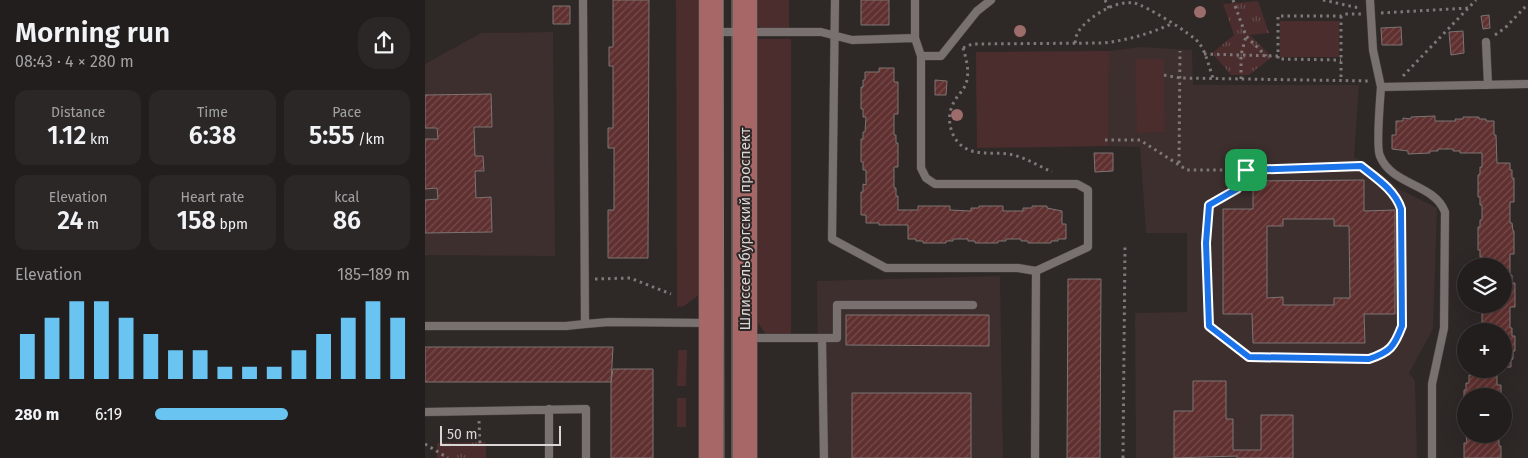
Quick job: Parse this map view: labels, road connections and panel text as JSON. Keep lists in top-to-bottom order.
{
  "streets": {
    "main road": ["Шлиссельбургский проспект"]
  },
  "scale_bar": "50 m",
  "page": {
    "heading": ["Morning run", "08:43 · 4 × 280 m"],
    "stats": [
      ["Distance", "1.12 km"],
      ["Time", "6:38"],
      ["Pace", "5:55 /km"],
      ["Elevation", "24 m"],
      ["Heart rate", "158 bpm"],
      ["kcal", "86"]
    ],
    "chart": ["Elevation", "185–189 m"],
    "map_buttons": ["+", "−"],
    "list": [
      {
        "name": "280 m",
        "note": "6:19"
      }
    ],
    "scale": "50 m"
  }
}
